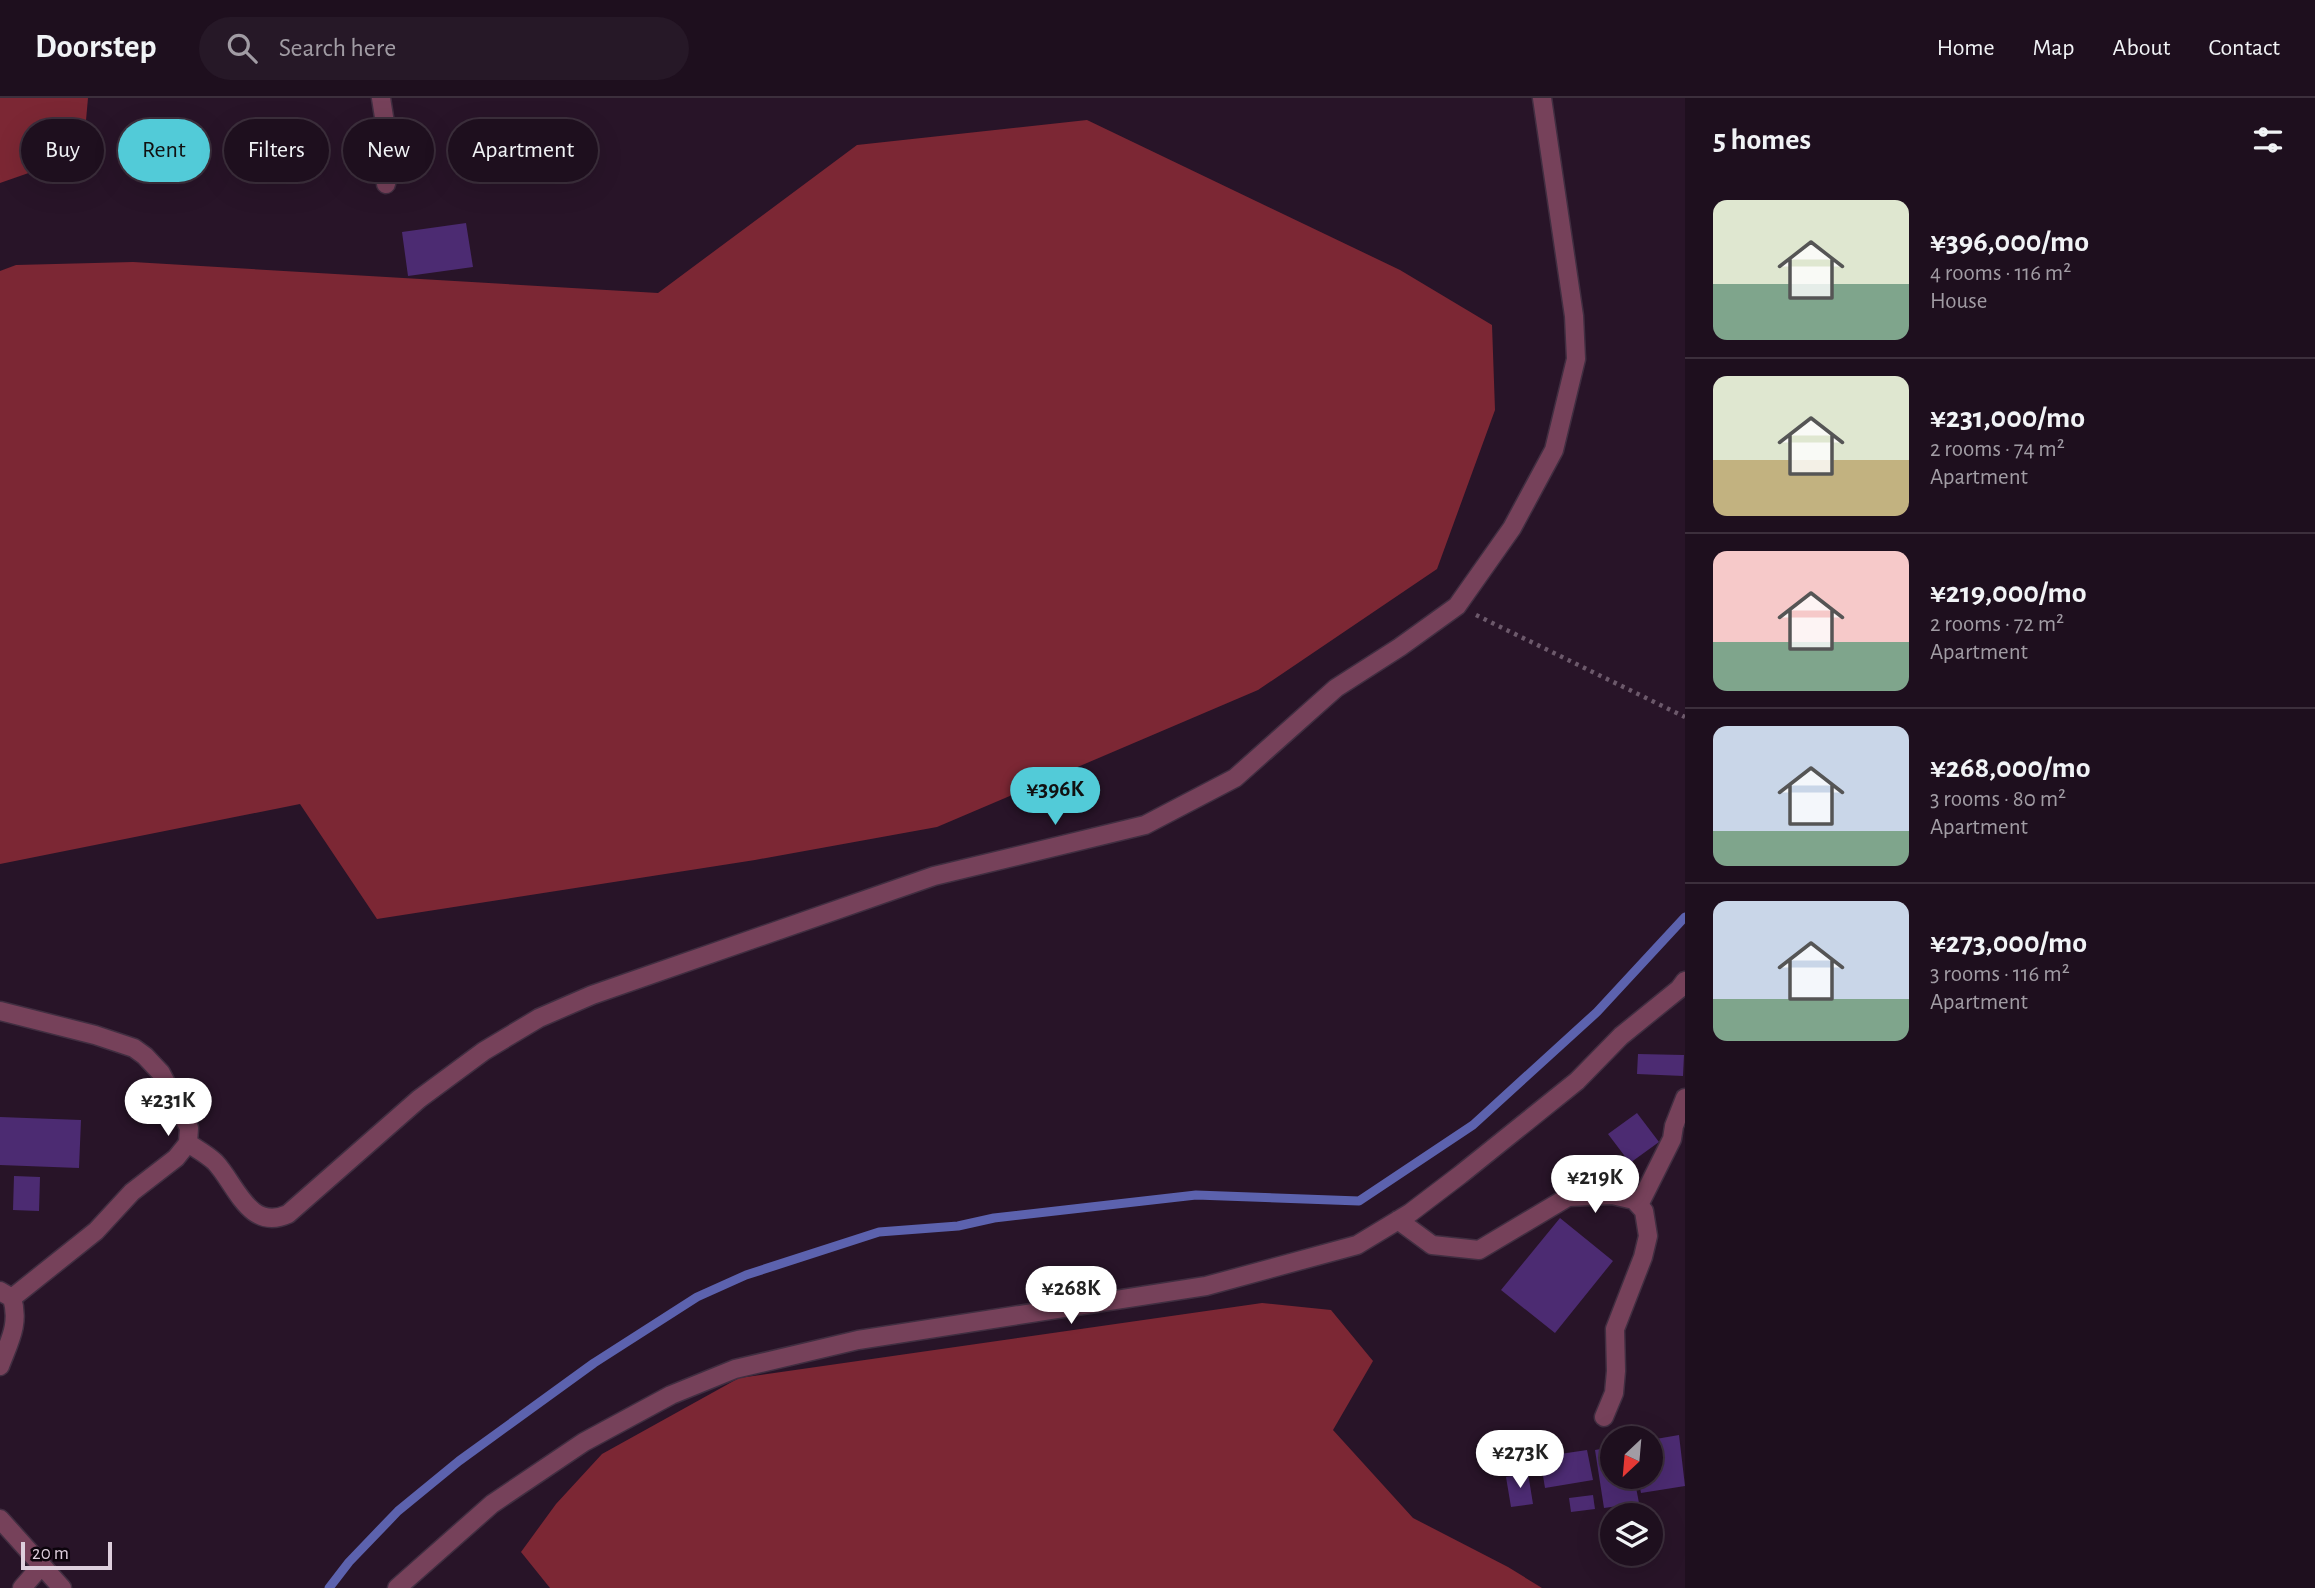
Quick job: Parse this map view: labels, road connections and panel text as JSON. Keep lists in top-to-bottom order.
{
  "scale_bar": "20 m",
  "north": "bottom left",
  "page": {
    "header": "Doorstep",
    "search": "Search here",
    "nav": [
      "Home",
      "Map",
      "About",
      "Contact"
    ],
    "heading": "5 homes",
    "chip": [
      "Buy",
      "Rent",
      "Filters",
      "New",
      "Apartment"
    ],
    "list": [
      {
        "name": "¥396,000/mo",
        "note": "4 rooms · 116 m² · House"
      },
      {
        "name": "¥231,000/mo",
        "note": "2 rooms · 74 m² · Apartment"
      },
      {
        "name": "¥219,000/mo",
        "note": "2 rooms · 72 m² · Apartment"
      },
      {
        "name": "¥268,000/mo",
        "note": "3 rooms · 80 m² · Apartment"
      },
      {
        "name": "¥273,000/mo",
        "note": "3 rooms · 116 m² · Apartment"
      }
    ],
    "price": [
      "¥396K",
      "¥231K",
      "¥219K",
      "¥268K",
      "¥273K"
    ],
    "scale": "20 m"
  }
}
